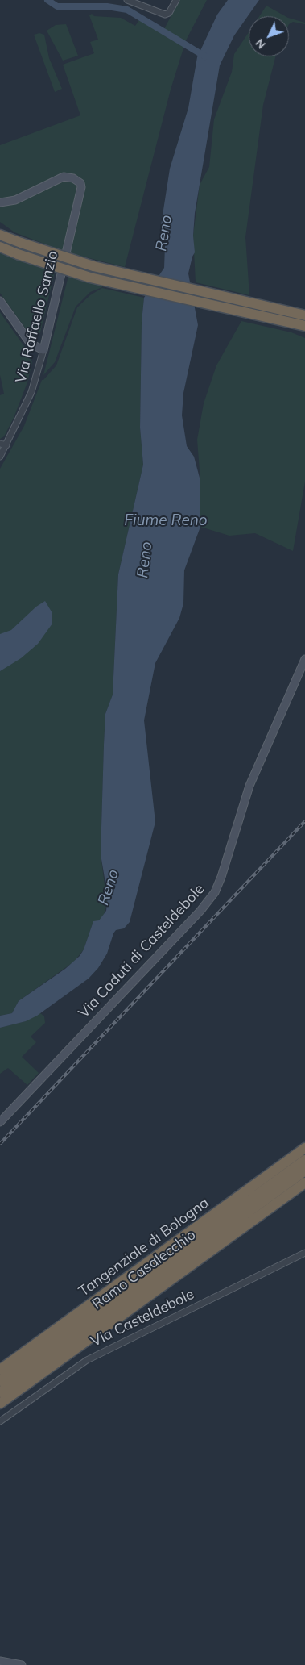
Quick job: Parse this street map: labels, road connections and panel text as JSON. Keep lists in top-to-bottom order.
{
  "streets": {
    "highway": ["Tangenziale di Bologna", "Ramo Casalecchio"],
    "main road": ["Via Raffaello Sanzio", "Via Caduti di Casteldebole"],
    "street": ["Via Casteldebole"]
  },
  "water": ["Reno", "Fiume Reno"],
  "north": "bottom left"
}
